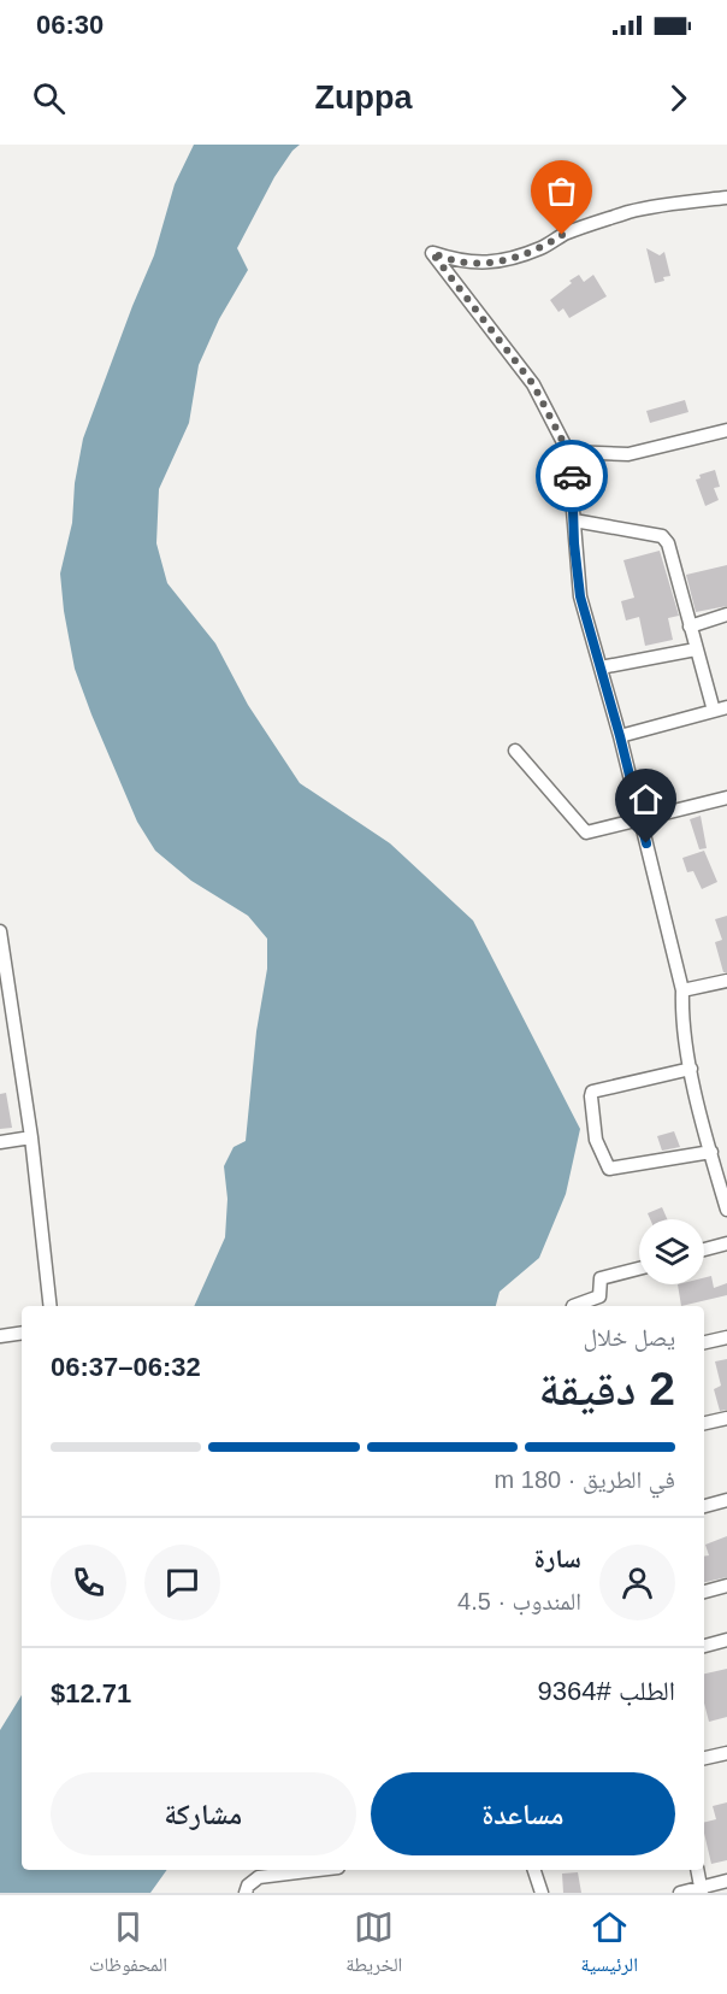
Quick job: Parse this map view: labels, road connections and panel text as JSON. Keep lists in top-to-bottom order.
{
  "page": {
    "status": "06:30",
    "header": "Zuppa",
    "heading": ["2 دقيقة", "يصل خلال", "06:32–06:37"],
    "panel": [
      "سارة",
      "المندوب · 4.5",
      "الطلب #9364",
      "$12.71"
    ],
    "bar": "في الطريق · 180 m",
    "buttons": ["مساعدة", "مشاركة"],
    "tabs": ["الرئيسية", "الخريطة", "المحفوظات"]
  }
}
